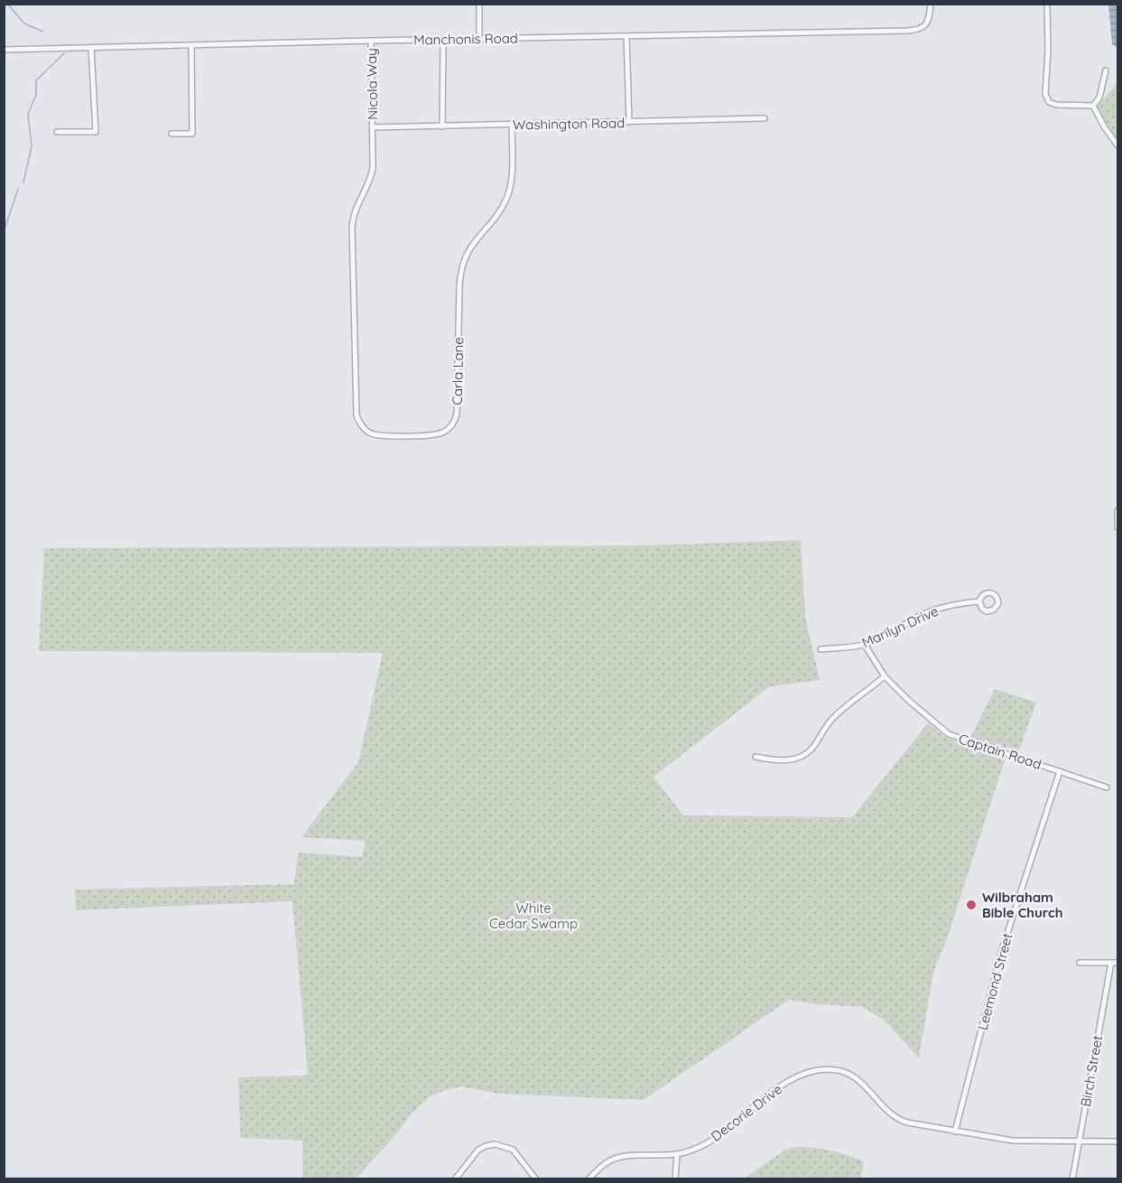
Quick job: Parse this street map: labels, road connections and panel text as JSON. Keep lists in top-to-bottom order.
{
  "streets": {
    "street": [
      "Manchonis Road",
      "Nicola Way",
      "Washington Road",
      "Carla Lane",
      "Marilyn Drive",
      "Captain Road",
      "Leemond Street",
      "Birch Street",
      "Decorie Drive"
    ]
  },
  "crossings": [
    ["Manchonis Road", "Nicola Way"],
    ["Nicola Way", "Washington Road"],
    ["Nicola Way", "Carla Lane"],
    ["Washington Road", "Carla Lane"],
    ["Marilyn Drive", "Captain Road"],
    ["Captain Road", "Leemond Street"],
    ["Leemond Street", "Decorie Drive"],
    ["Birch Street", "Decorie Drive"]
  ],
  "parks": ["White Cedar Swamp"],
  "places": ["Wilbraham Bible Church"]
}
